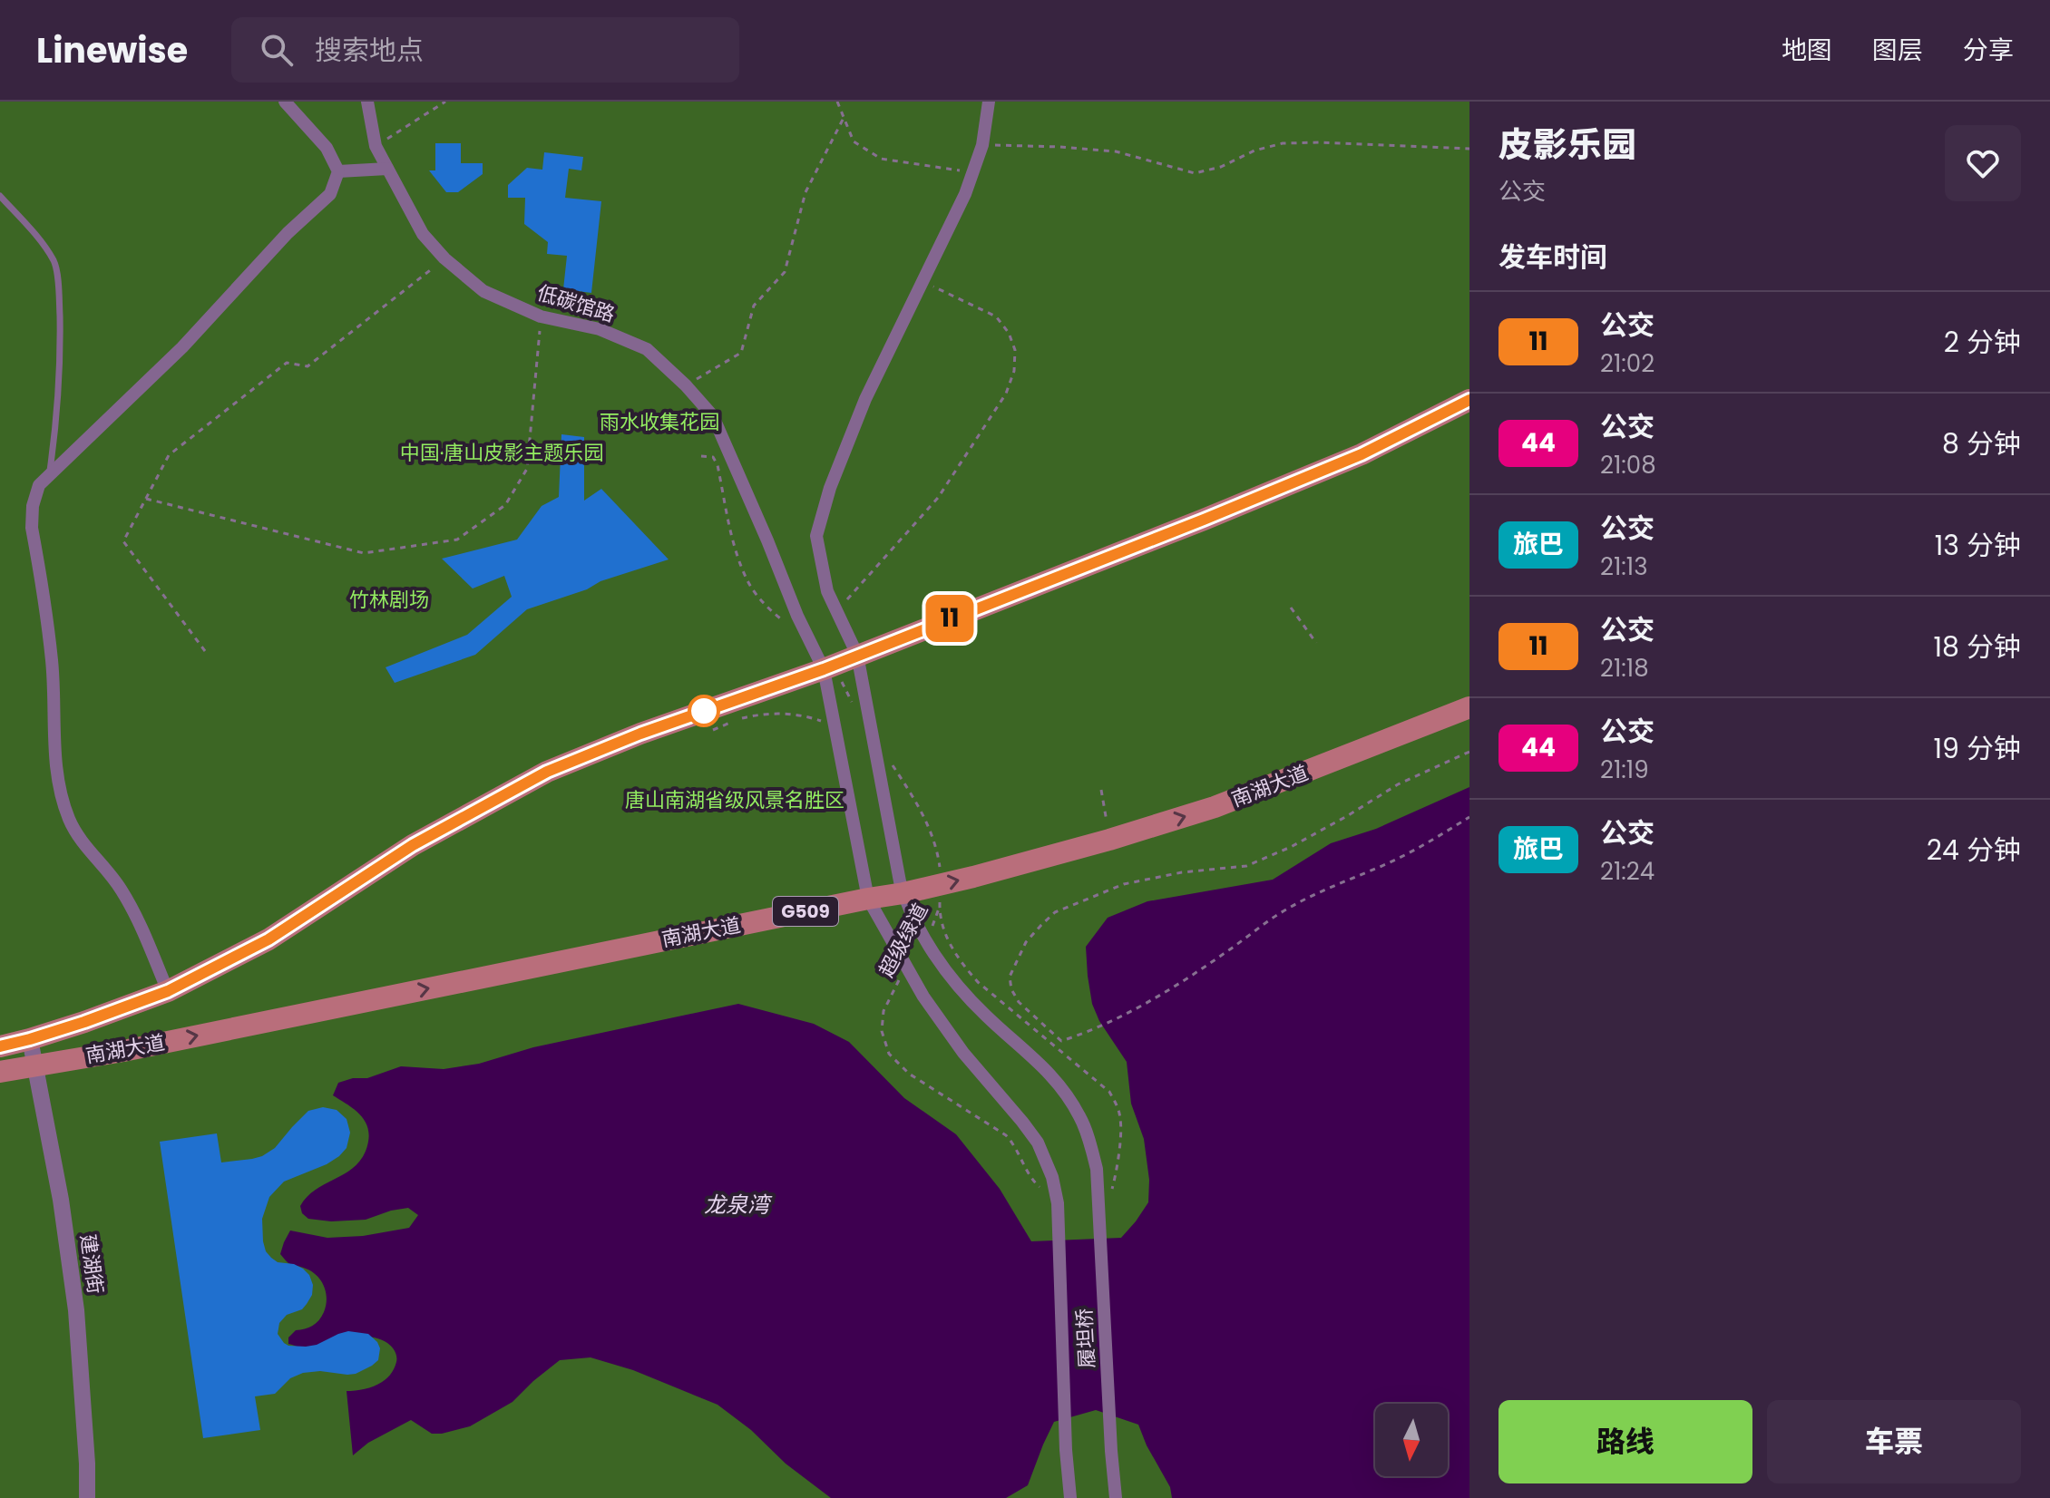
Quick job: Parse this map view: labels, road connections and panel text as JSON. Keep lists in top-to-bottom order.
{
  "streets": {
    "highway": ["南湖大道", "G509"],
    "street": ["低碳馆路", "建湖街", "履坦桥"],
    "path": ["超级绿道"]
  },
  "crossings": [
    ["低碳馆路", "南湖大道"],
    ["低碳馆路", "履坦桥"],
    ["南湖大道", "建湖街"],
    ["南湖大道", "履坦桥"]
  ],
  "water": ["龙泉湾"],
  "parks": [
    "雨水收集花园",
    "中国·唐山皮影主题乐园",
    "竹林剧场",
    "唐山南湖省级风景名胜区"
  ],
  "lines": ["bus line 11"],
  "north": "bottom",
  "page": {
    "header": "Linewise",
    "search": "搜索地点",
    "nav": ["地图", "图层", "分享"],
    "on_map": "11",
    "heading": [
      ["皮影乐园", "公交"],
      "发车时间"
    ],
    "list": [
      {
        "mark": "11",
        "name": "公交",
        "note": "21:02",
        "value": "2 分钟"
      },
      {
        "mark": "44",
        "name": "公交",
        "note": "21:08",
        "value": "8 分钟"
      },
      {
        "mark": "旅巴",
        "name": "公交",
        "note": "21:13",
        "value": "13 分钟"
      },
      {
        "mark": "11",
        "name": "公交",
        "note": "21:18",
        "value": "18 分钟"
      },
      {
        "mark": "44",
        "name": "公交",
        "note": "21:19",
        "value": "19 分钟"
      },
      {
        "mark": "旅巴",
        "name": "公交",
        "note": "21:24",
        "value": "24 分钟"
      }
    ],
    "buttons": ["路线", "车票"]
  }
}
